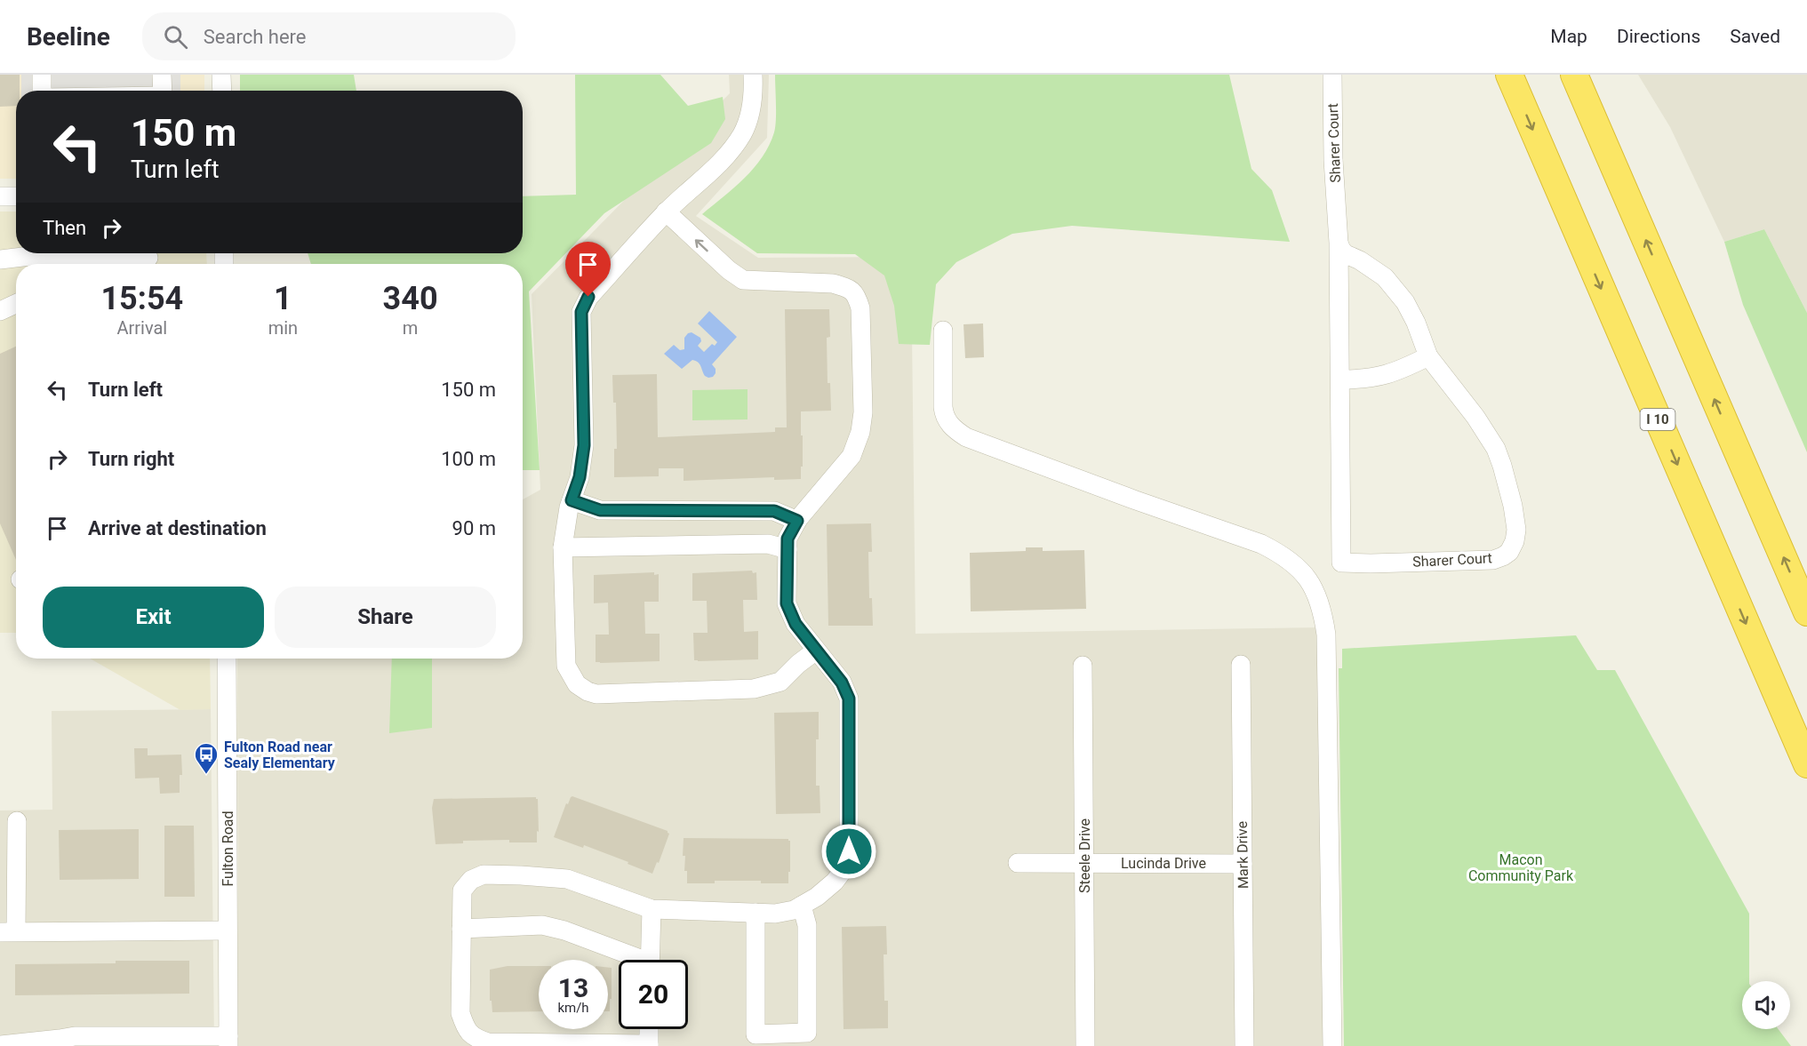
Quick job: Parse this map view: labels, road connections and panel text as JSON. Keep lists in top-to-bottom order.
{
  "streets": {
    "highway": ["I 10"],
    "street": [
      "Sharer Court",
      "Fulton Road",
      "Mark Drive",
      "Steele Drive",
      "Lucinda Drive"
    ]
  },
  "crossings": [
    ["Mark Drive", "Lucinda Drive"],
    ["Steele Drive", "Lucinda Drive"]
  ],
  "parks": ["Macon Community Park"],
  "places": {
    "bus stop": ["Fulton Road near Sealy Elementary"]
  },
  "page": {
    "header": "Beeline",
    "search": "Search here",
    "nav": ["Map", "Directions", "Saved"],
    "turn": ["150 m", "Turn left"],
    "then": "Then",
    "eta": [
      "15:54",
      "Arrival",
      "1",
      "min",
      "340",
      "m"
    ],
    "list": [
      {
        "name": "Turn left",
        "value": "150 m"
      },
      {
        "name": "Turn right",
        "value": "100 m"
      },
      {
        "name": "Arrive at destination",
        "value": "90 m"
      }
    ],
    "buttons": ["Exit", "Share"],
    "speed": "13 km/h",
    "limit": "20"
  }
}
